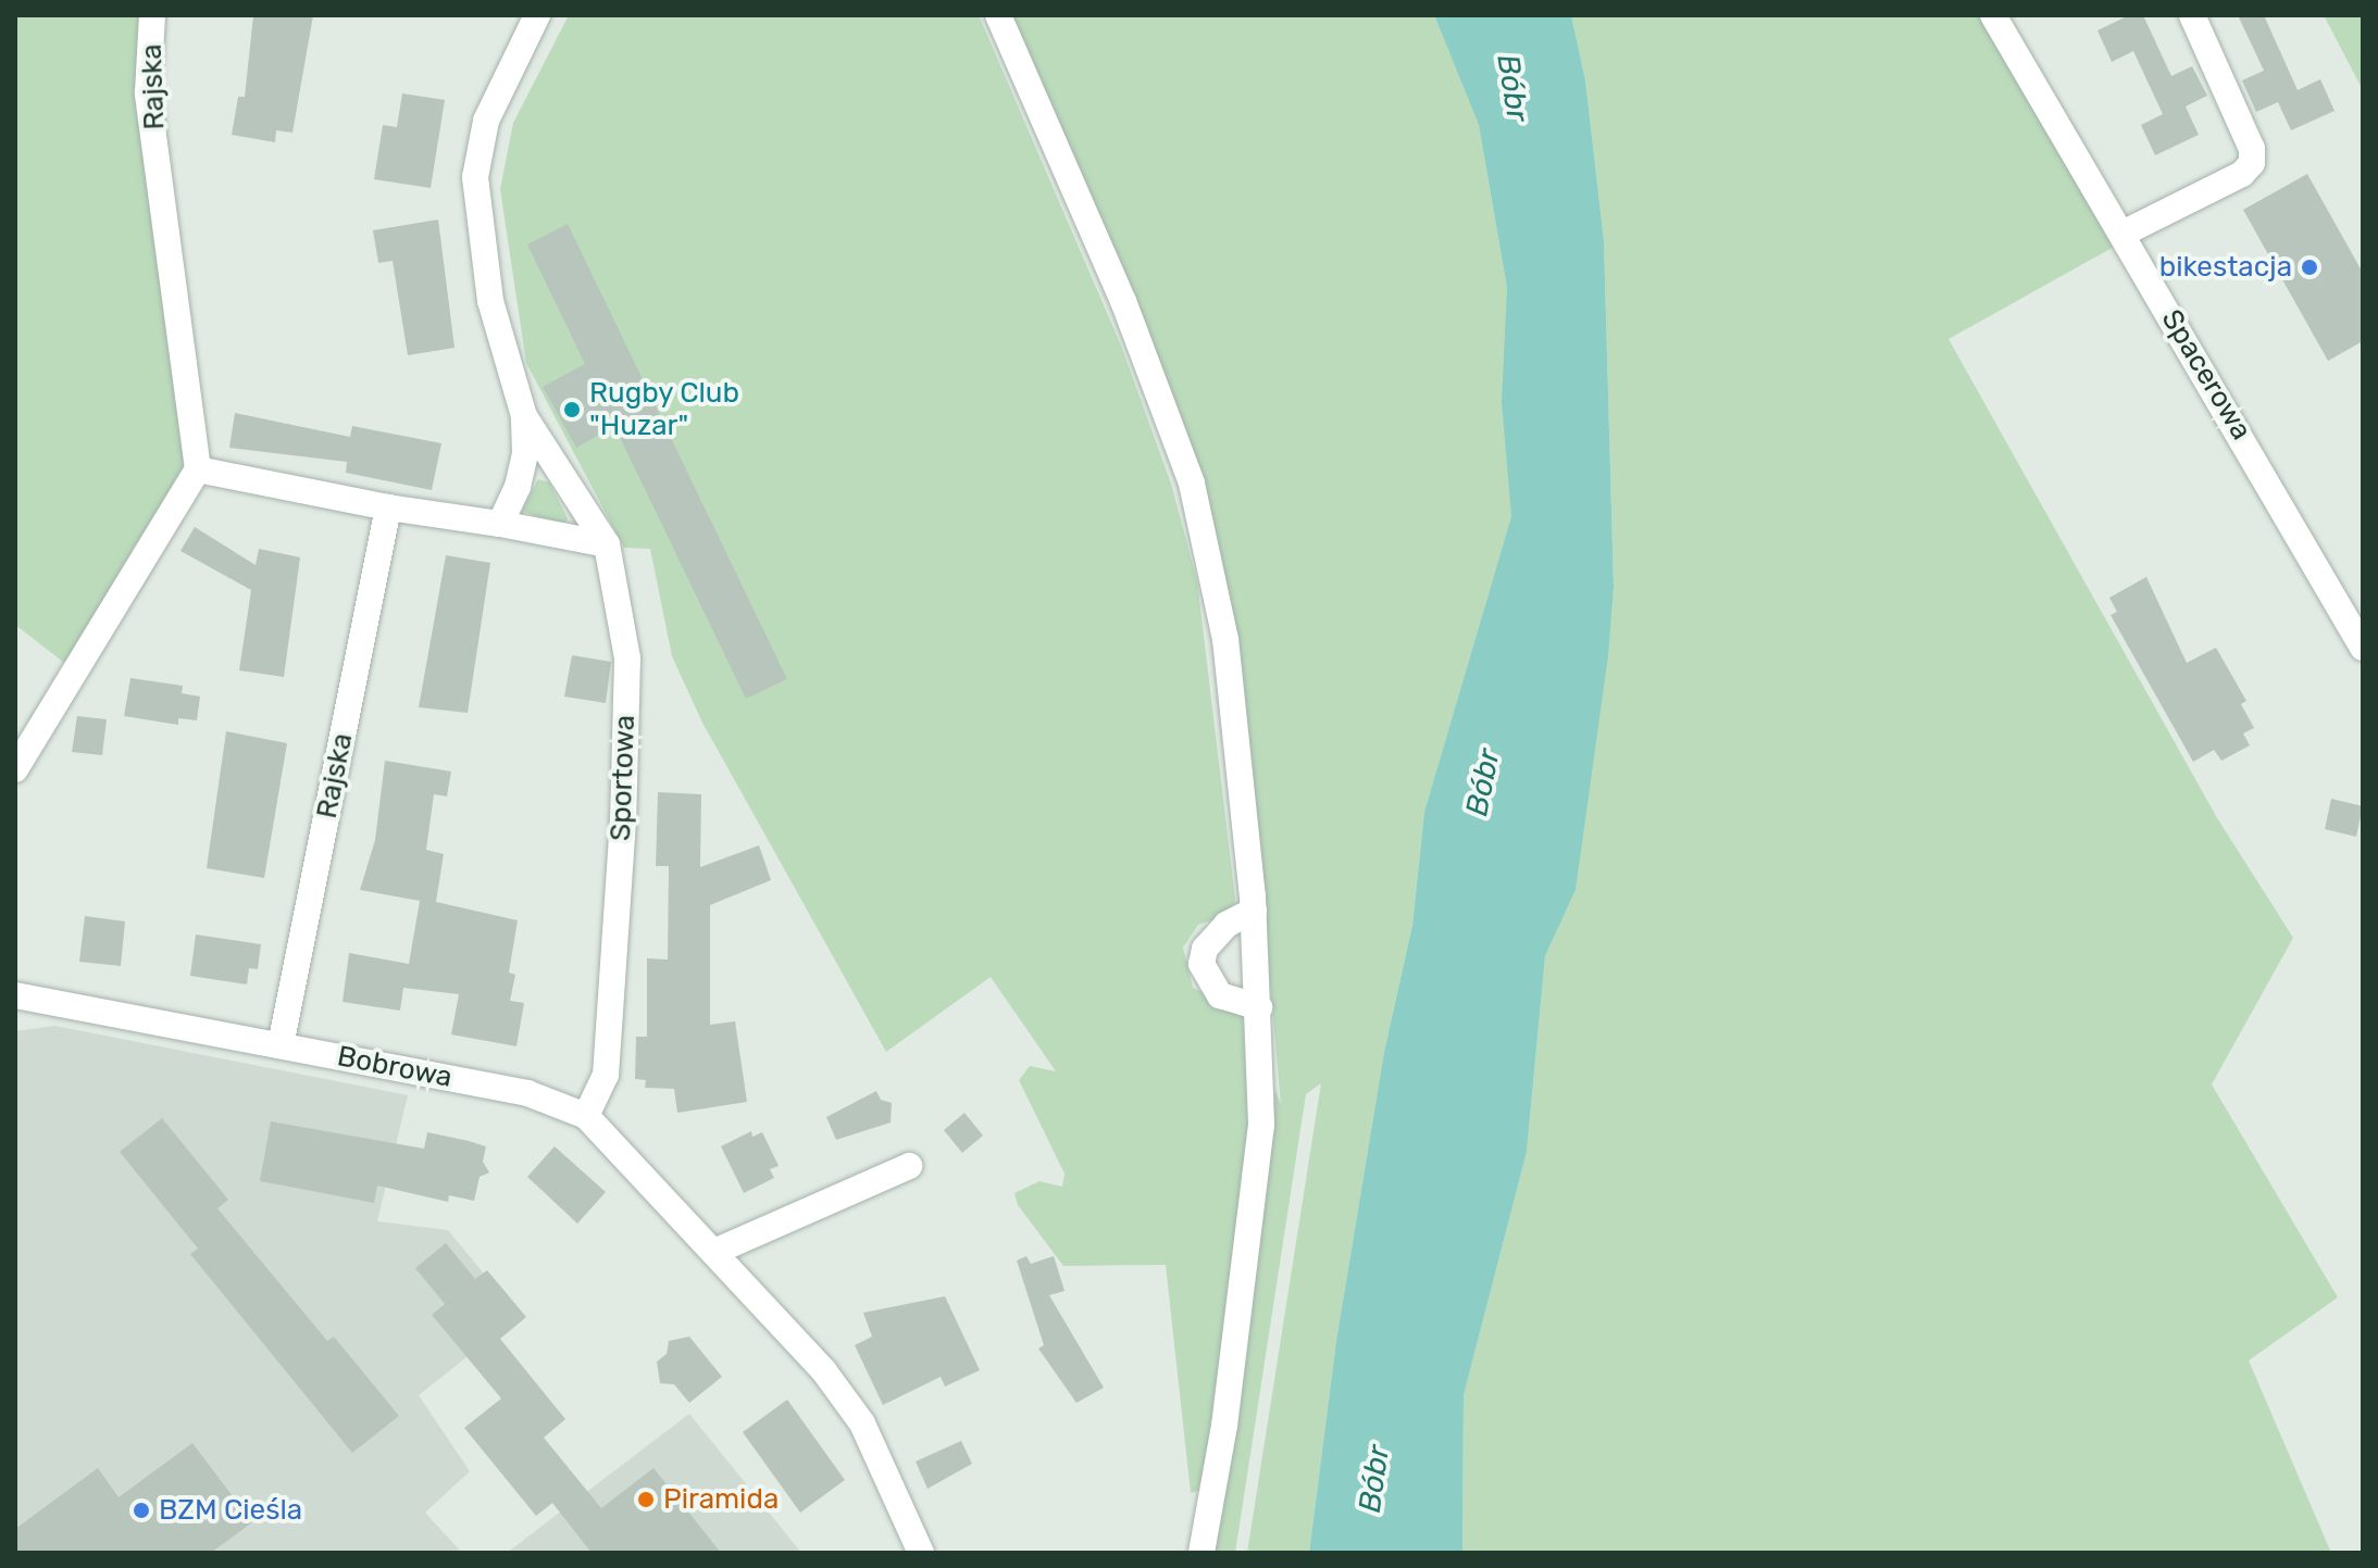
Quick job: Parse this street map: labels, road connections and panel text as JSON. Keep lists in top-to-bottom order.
{
  "streets": {
    "street": [
      "Rajska",
      "Spacerowa",
      "Sportowa",
      "Bobrowa"
    ]
  },
  "crossings": [
    ["Rajska", "Bobrowa"],
    ["Sportowa", "Bobrowa"]
  ],
  "water": ["Bóbr"],
  "places": [
    "bikestacja",
    "Rugby Club \"Huzar\"",
    "Piramida",
    "BZM Cieśla"
  ]
}
